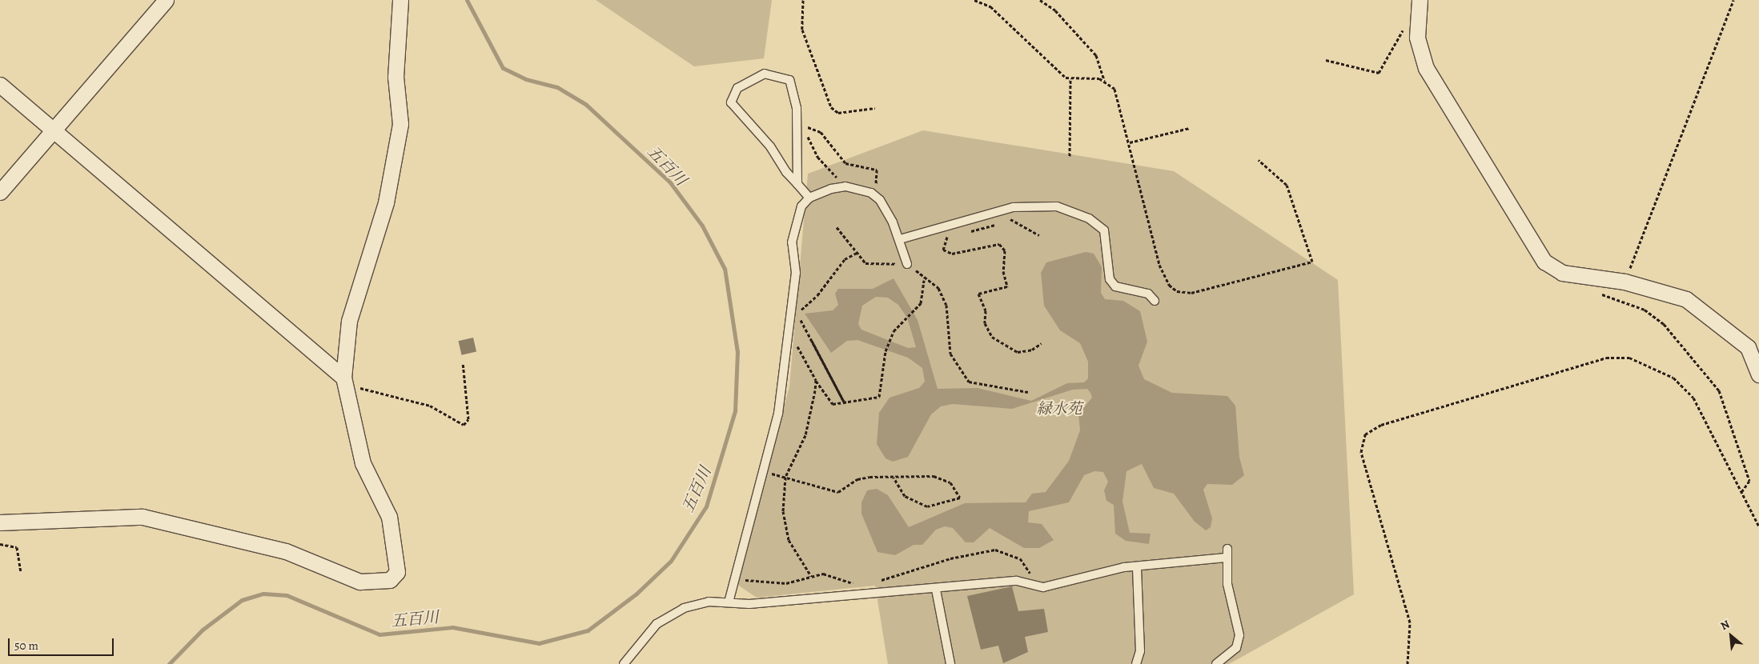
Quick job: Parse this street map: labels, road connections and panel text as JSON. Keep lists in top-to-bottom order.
{
  "water": ["五百川"],
  "parks": ["緑水苑"],
  "scale_bar": "50 m",
  "north": "top left"
}
